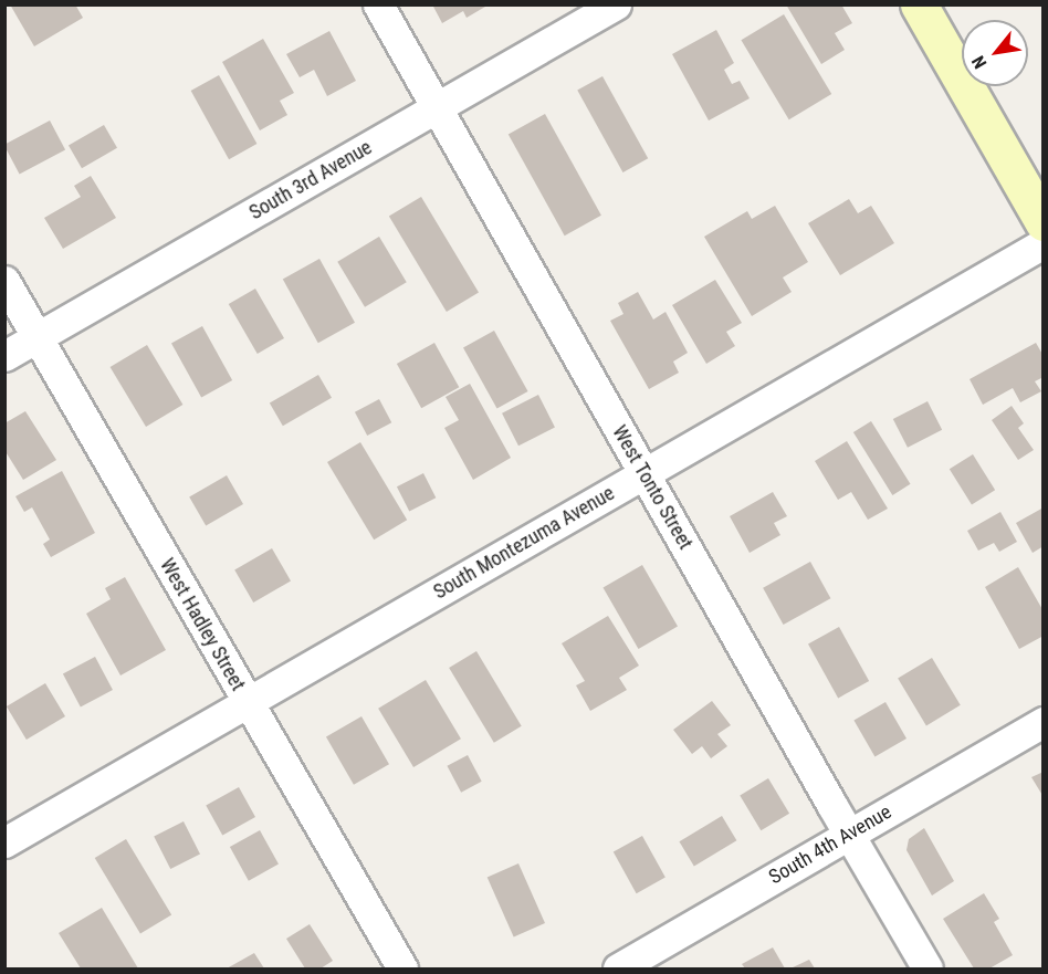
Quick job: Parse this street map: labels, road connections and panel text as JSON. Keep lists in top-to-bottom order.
{
  "streets": {
    "street": [
      "South 3rd Avenue",
      "West Tonto Street",
      "South Montezuma Avenue",
      "West Hadley Street",
      "South 4th Avenue"
    ]
  },
  "crossings": [
    ["South 3rd Avenue", "West Tonto Street"],
    ["South 3rd Avenue", "West Hadley Street"],
    ["West Tonto Street", "South Montezuma Avenue"],
    ["West Tonto Street", "South 4th Avenue"],
    ["South Montezuma Avenue", "West Hadley Street"]
  ],
  "north": "bottom left"
}
